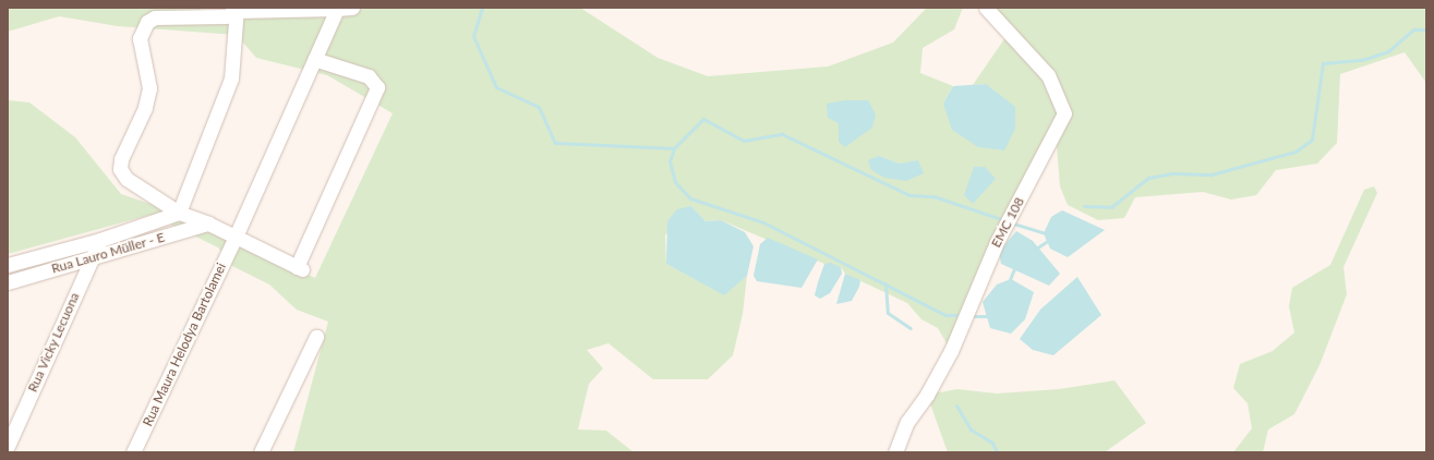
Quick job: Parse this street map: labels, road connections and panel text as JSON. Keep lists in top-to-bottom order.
{
  "streets": {
    "street": [
      "EMC 108",
      "Rua Lauro Müller - E",
      "Rua Vicky Lecuona",
      "Rua Maura Helodya Bartolamei"
    ]
  },
  "crossings": [
    ["Rua Lauro Müller - E", "Rua Vicky Lecuona"]
  ]
}
